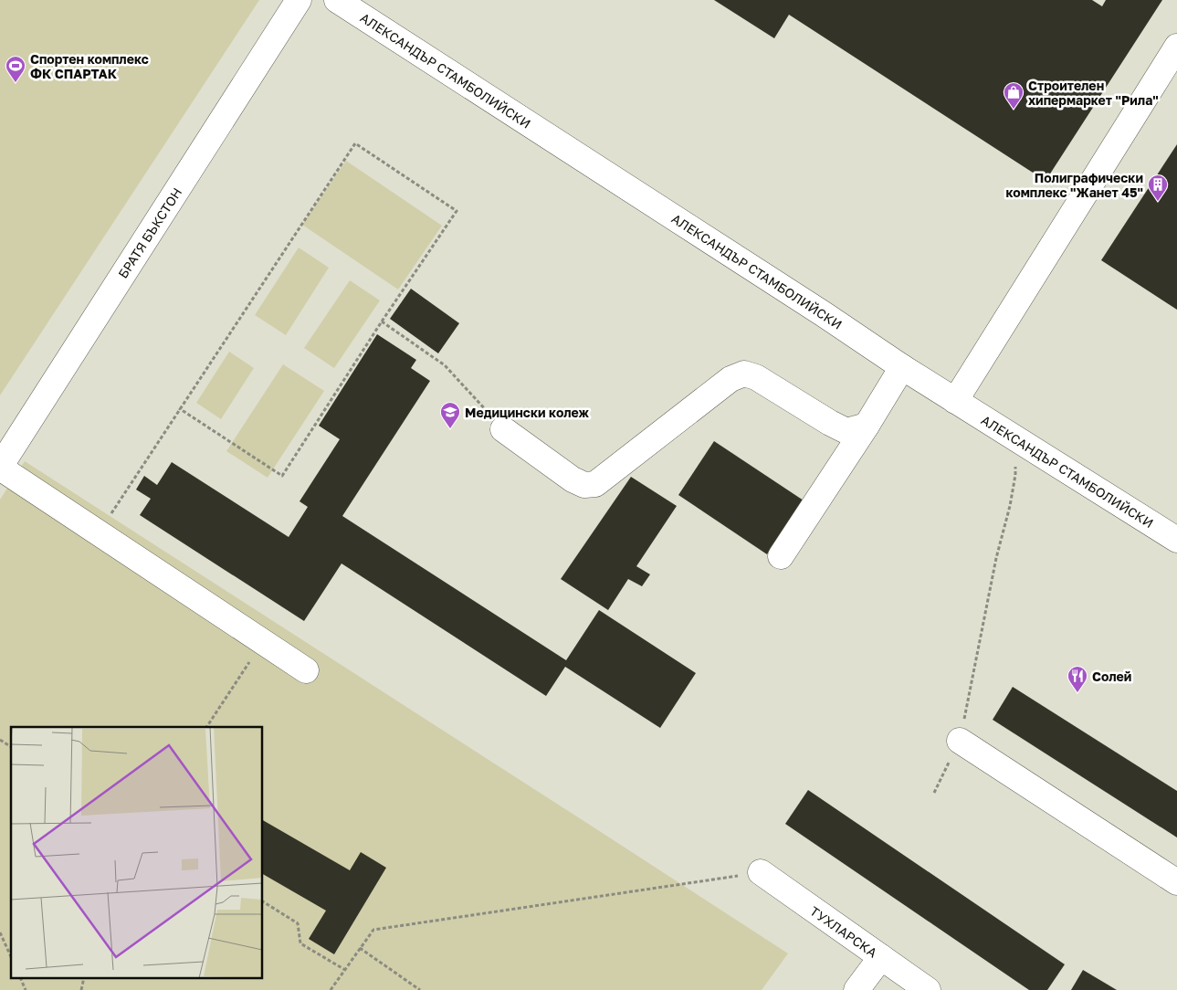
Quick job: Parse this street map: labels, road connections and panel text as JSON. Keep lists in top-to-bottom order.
{
  "streets": {
    "street": ["АЛЕКСАНДЪР СТАМБОЛИЙСКИ", "БРАТЯ БЪКСТОН", "ТУХЛАРСКА"]
  },
  "places": {
    "sports": ["Спортен комплекс ФК СПАРТАК"],
    "shop": ["Строителен хипермаркет \"Рила\""],
    "building": ["Полиграфически комплекс \"Жанет 45\""],
    "school or university": ["Медицински колеж"],
    "restaurant": ["Солей"]
  }
}
